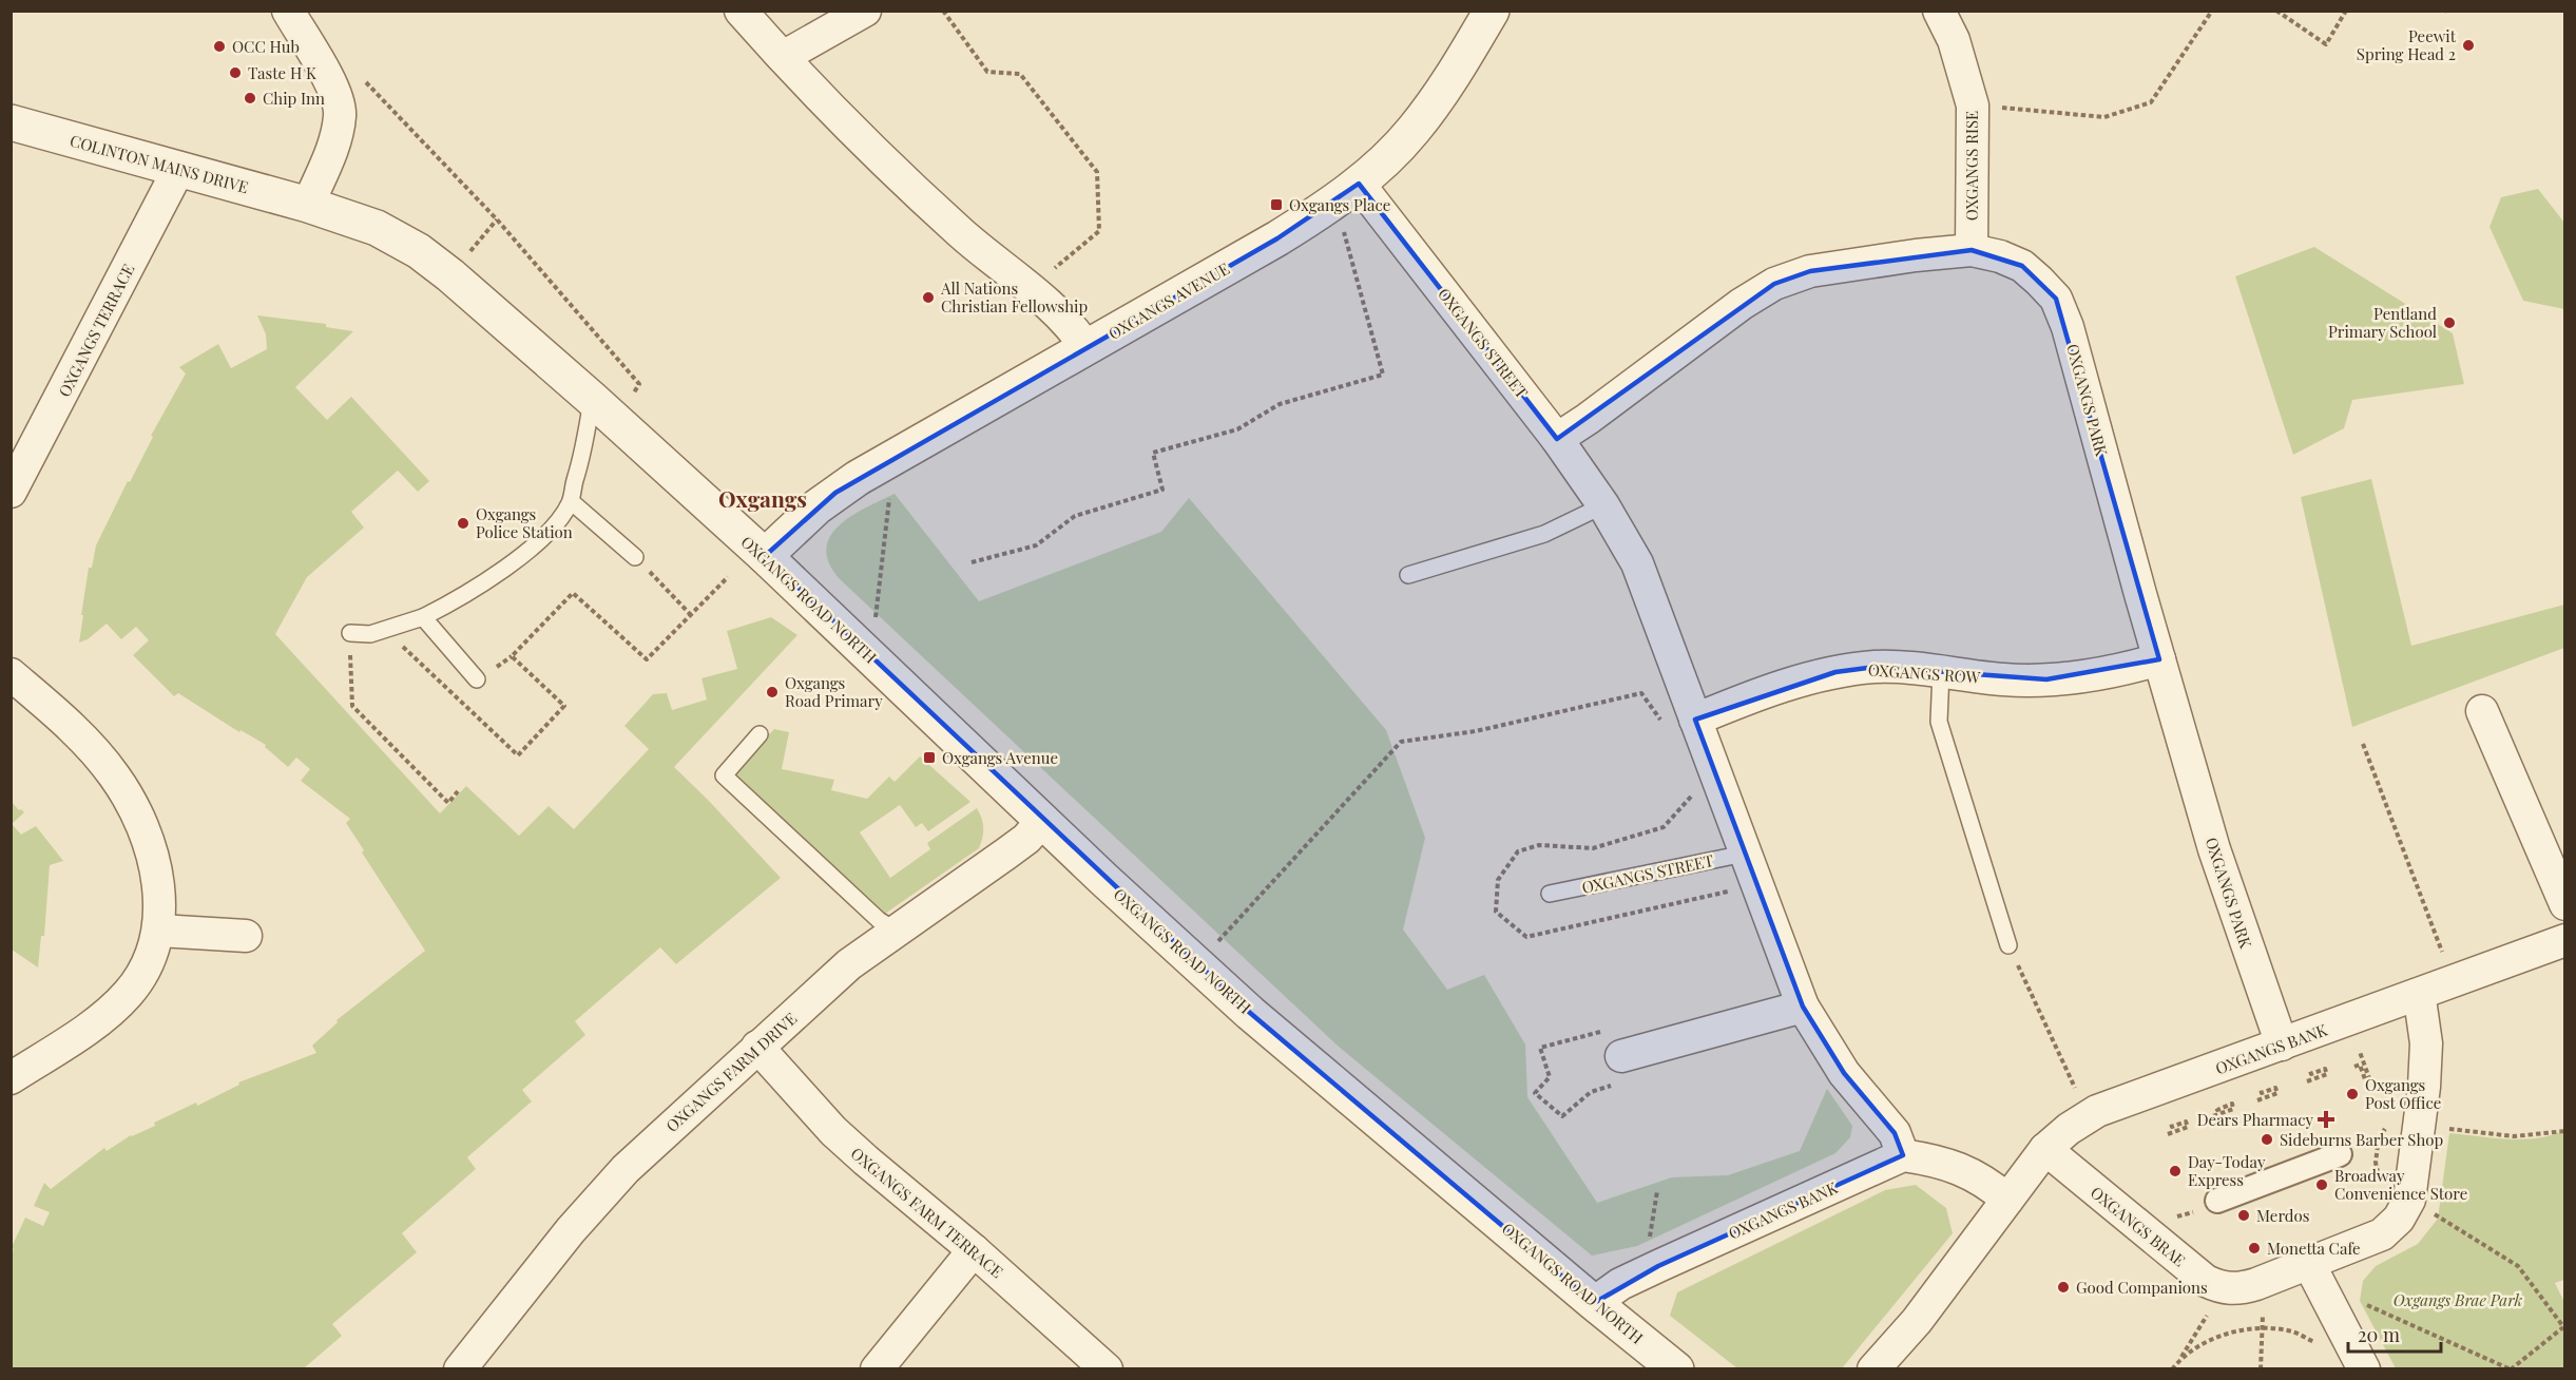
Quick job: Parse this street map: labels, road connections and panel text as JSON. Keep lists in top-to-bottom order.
{
  "streets": {
    "street": [
      "COLINTON MAINS DRIVE",
      "OXGANGS RISE",
      "OXGANGS AVENUE",
      "OXGANGS TERRACE",
      "OXGANGS STREET",
      "OXGANGS PARK",
      "OXGANGS ROAD NORTH",
      "OXGANGS ROW",
      "OXGANGS BANK",
      "OXGANGS FARM DRIVE",
      "OXGANGS FARM TERRACE",
      "OXGANGS BRAE"
    ]
  },
  "crossings": [
    ["COLINTON MAINS DRIVE", "OXGANGS TERRACE"],
    ["COLINTON MAINS DRIVE", "OXGANGS ROAD NORTH"],
    ["OXGANGS RISE", "OXGANGS PARK"],
    ["OXGANGS AVENUE", "OXGANGS STREET"],
    ["OXGANGS AVENUE", "OXGANGS ROAD NORTH"],
    ["OXGANGS STREET", "OXGANGS PARK"],
    ["OXGANGS STREET", "OXGANGS ROW"],
    ["OXGANGS STREET", "OXGANGS BANK"],
    ["OXGANGS PARK", "OXGANGS ROW"],
    ["OXGANGS PARK", "OXGANGS BANK"],
    ["OXGANGS ROAD NORTH", "OXGANGS BANK"],
    ["OXGANGS ROAD NORTH", "OXGANGS FARM DRIVE"],
    ["OXGANGS BANK", "OXGANGS BRAE"],
    ["OXGANGS FARM DRIVE", "OXGANGS FARM TERRACE"]
  ],
  "districts": ["Oxgangs"],
  "parks": ["Oxgangs Brae Park"],
  "places": {
    "other": [
      "Peewit Spring Head 2",
      "OCC Hub",
      "Taste H K",
      "Chip Inn",
      "All Nations Christian Fellowship",
      "Pentland Primary School",
      "Oxgangs Police Station",
      "Oxgangs Road Primary",
      "Oxgangs Post Office",
      "Sideburns Barber Shop",
      "Day-Today Express",
      "Broadway Convenience Store",
      "Merdos",
      "Monetta Cafe",
      "Good Companions"
    ],
    "transit": ["Oxgangs Place", "Oxgangs Avenue"],
    "health": ["Dears Pharmacy"]
  },
  "scale_bar": "20 m"
}
